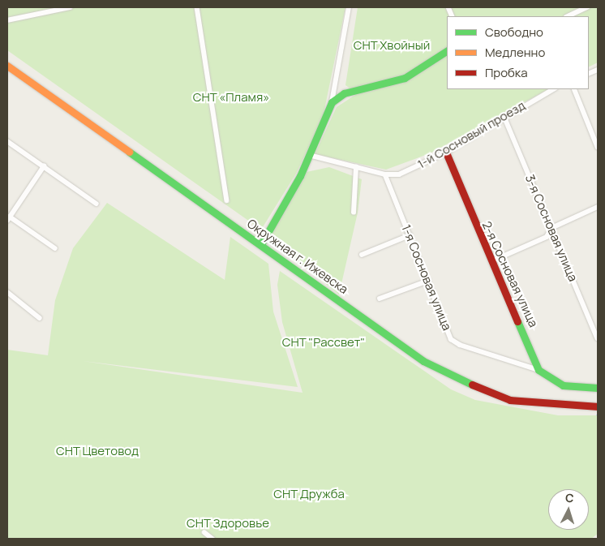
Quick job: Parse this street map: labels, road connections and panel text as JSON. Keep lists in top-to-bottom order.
{
  "streets": {
    "main road": ["Окружная г. Ижевска", "2-я Сосновая улица"],
    "street": ["1-й Сосновый проезд", "3-я Сосновая улица", "1-я Сосновая улица"]
  },
  "crossings": [
    ["1-й Сосновый проезд", "3-я Сосновая улица"],
    ["1-й Сосновый проезд", "2-я Сосновая улица"],
    ["1-й Сосновый проезд", "1-я Сосновая улица"],
    ["2-я Сосновая улица", "1-я Сосновая улица"]
  ],
  "parks": [
    "СНТ Хвойный",
    "СНТ «Пламя»",
    "СНТ \"Рассвет\"",
    "СНТ Цветовод",
    "СНТ Дружба",
    "СНТ Здоровье"
  ],
  "legend": ["Свободно", "Медленно", "Пробка"],
  "north": "top"
}
